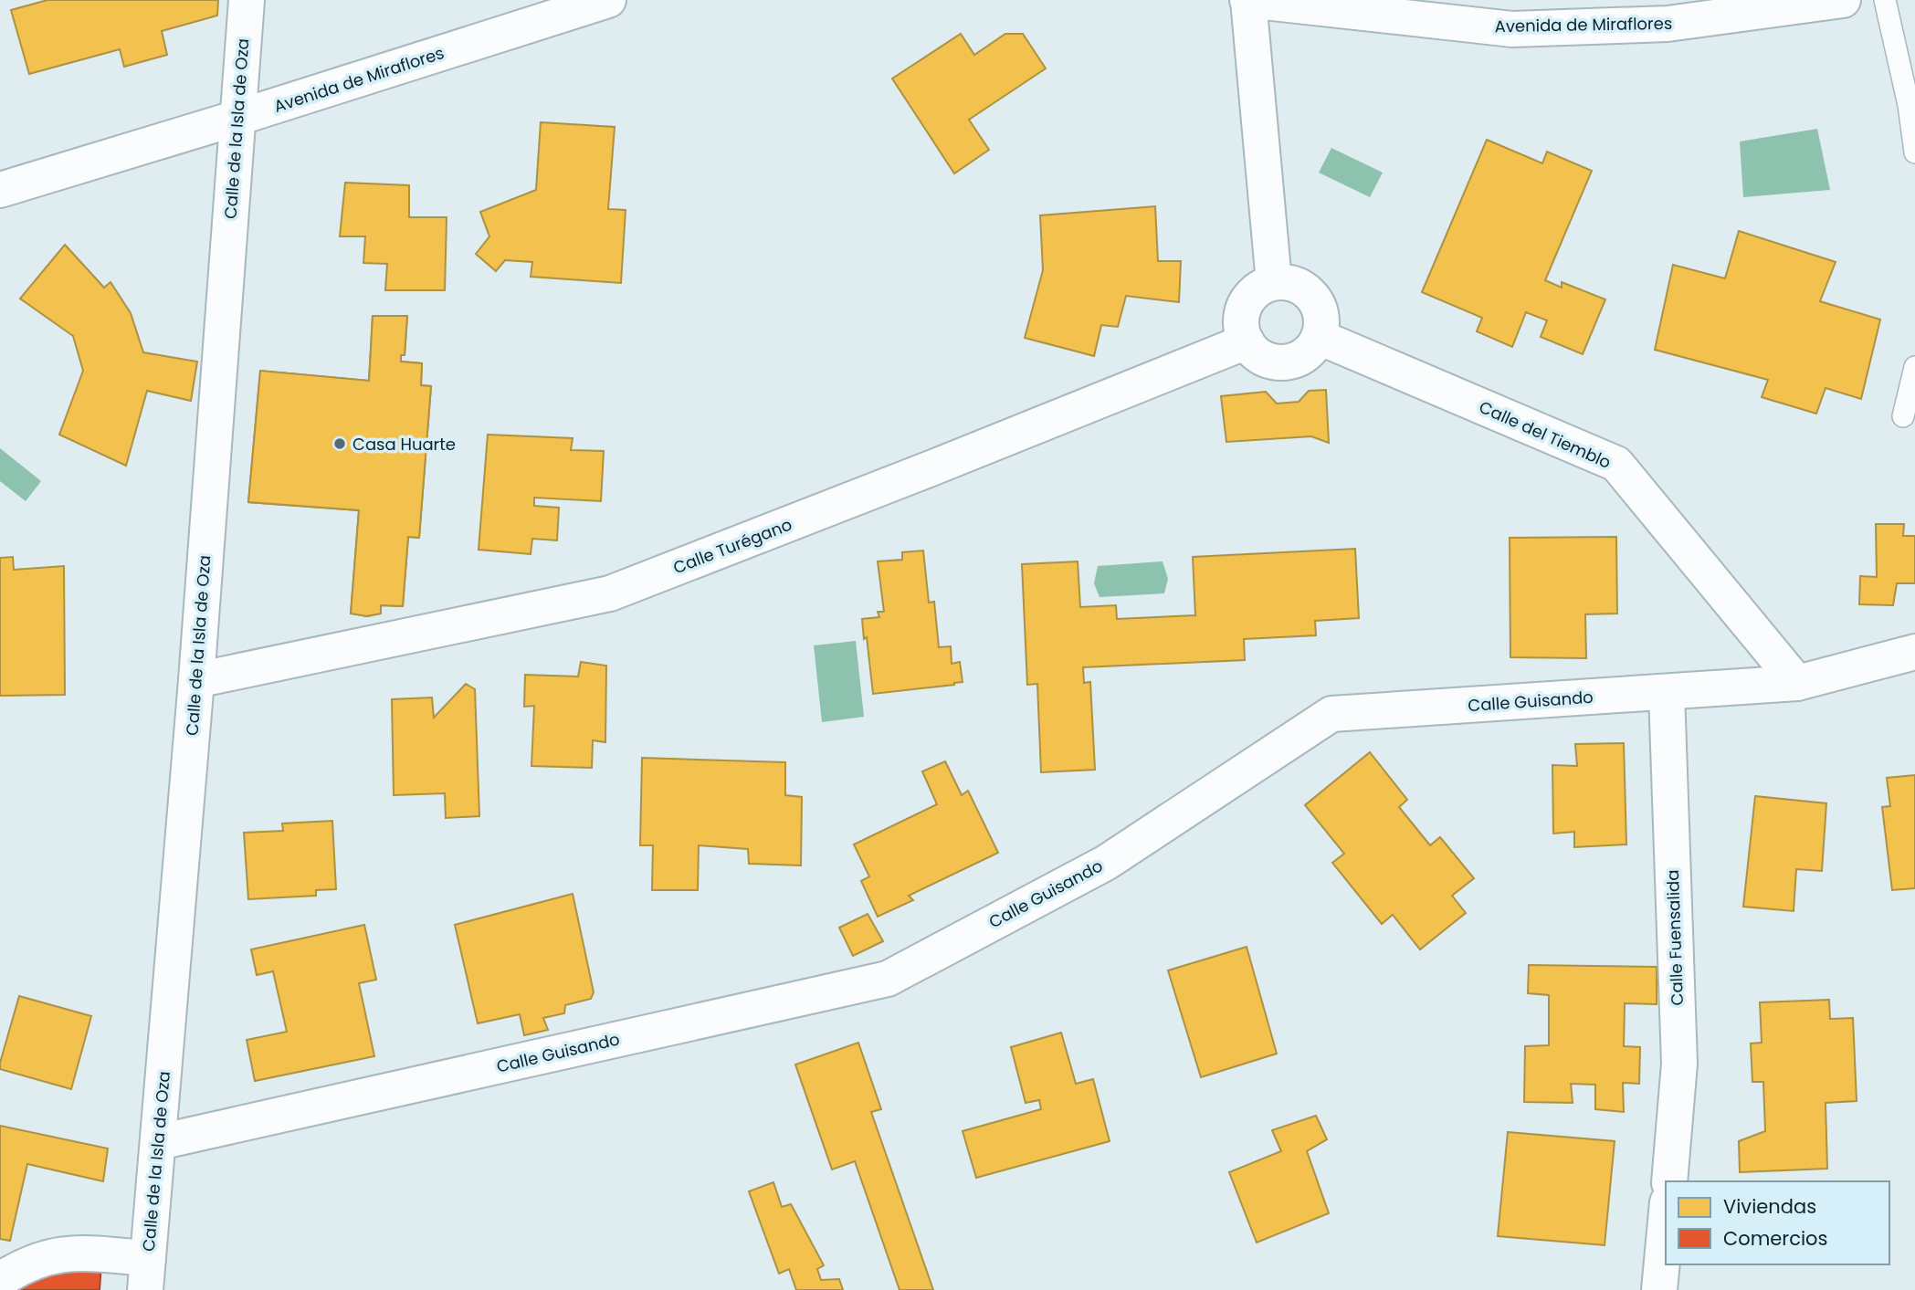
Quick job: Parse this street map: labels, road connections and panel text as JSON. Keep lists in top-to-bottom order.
{
  "streets": {
    "street": [
      "Avenida de Miraflores",
      "Calle de la Isla de Oza",
      "Calle del Tiemblo",
      "Calle Turégano",
      "Calle Guisando",
      "Calle Fuensalida"
    ]
  },
  "crossings": [
    ["Avenida de Miraflores", "Calle de la Isla de Oza"],
    ["Calle de la Isla de Oza", "Calle Turégano"],
    ["Calle de la Isla de Oza", "Calle Guisando"],
    ["Calle del Tiemblo", "Calle Turégano"],
    ["Calle del Tiemblo", "Calle Guisando"],
    ["Calle Guisando", "Calle Fuensalida"]
  ],
  "places": ["Casa Huarte"],
  "legend": ["Viviendas", "Comercios"]
}
